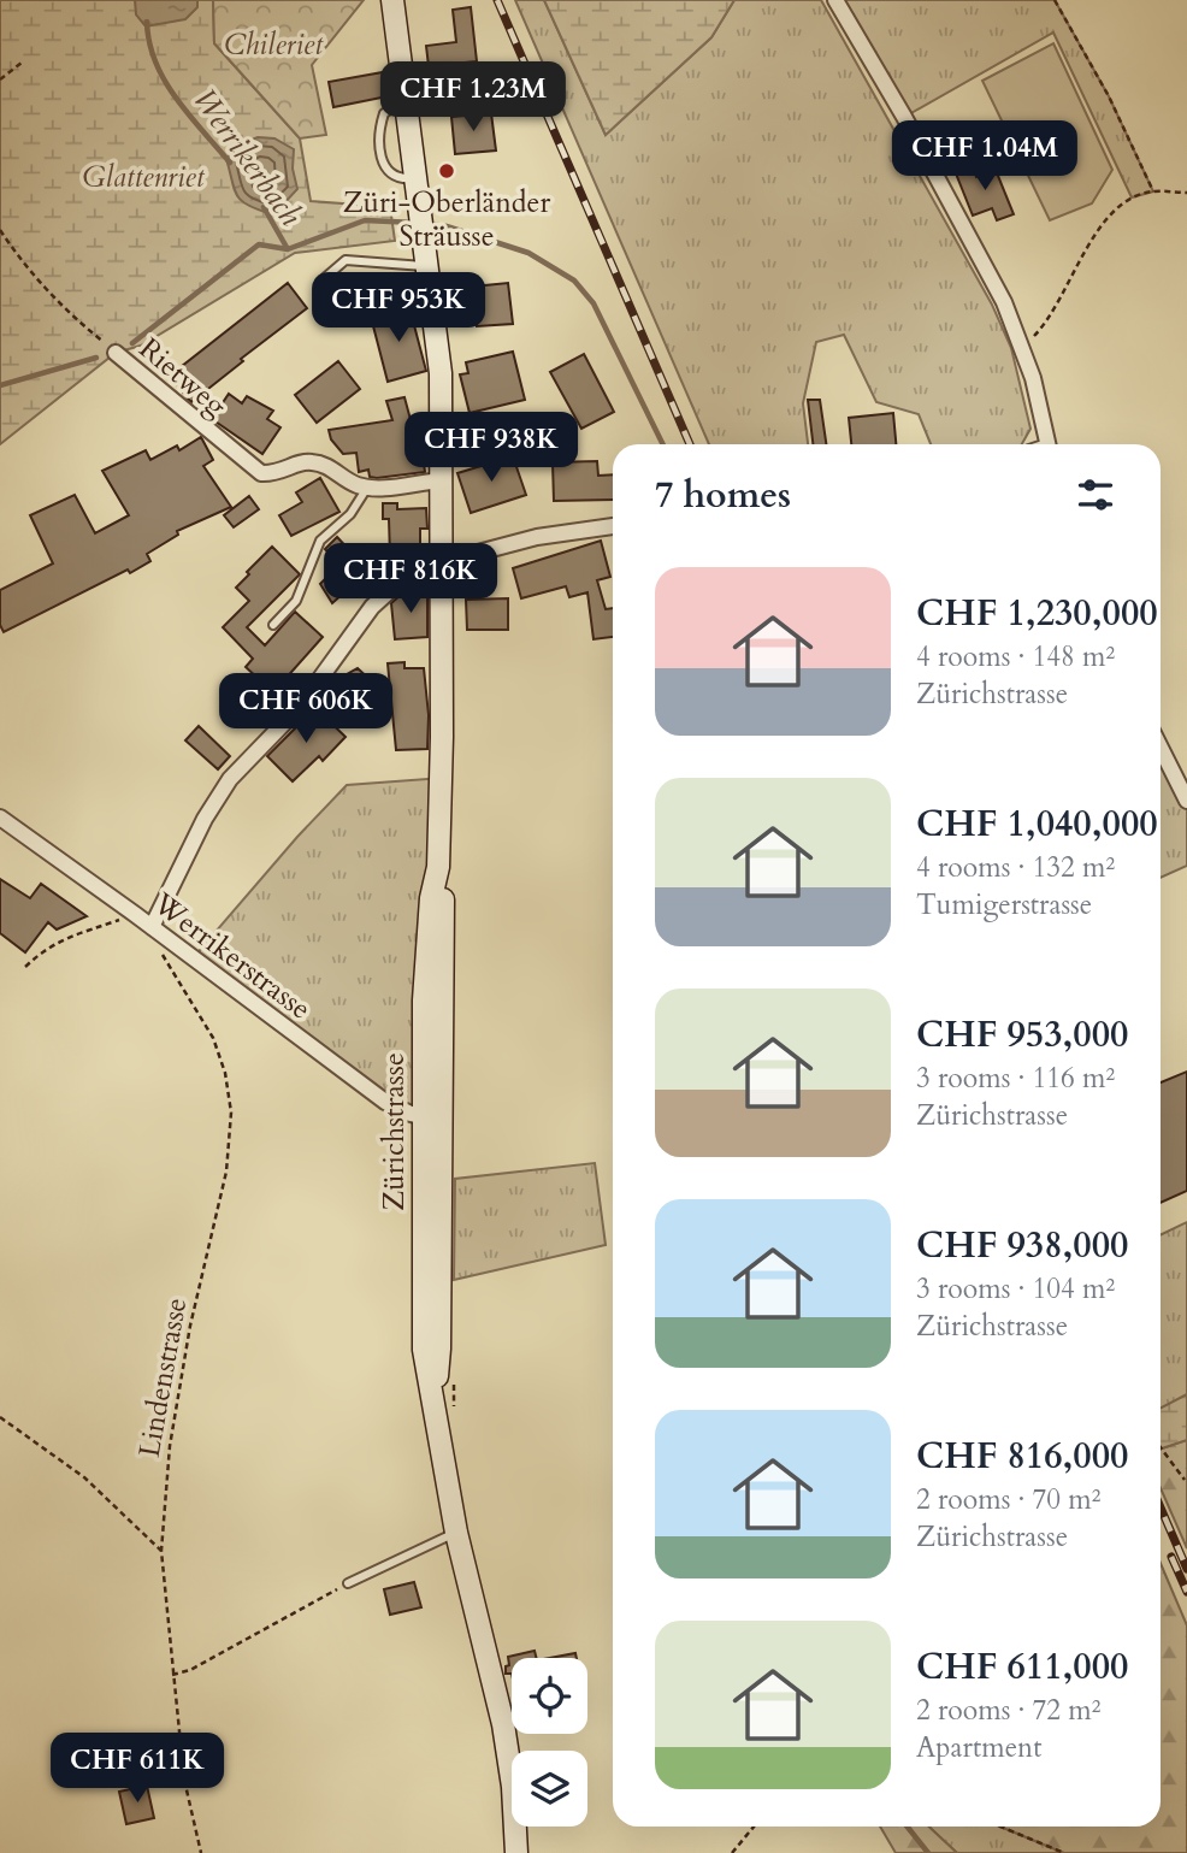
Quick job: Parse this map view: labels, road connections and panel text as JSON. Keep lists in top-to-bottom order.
{
  "streets": {
    "main road": ["Zürichstrasse"],
    "street": ["Rietweg", "Werrikerstrasse"],
    "path": ["Lindenstrasse"]
  },
  "crossings": [
    ["Werrikerstrasse", "Zürichstrasse"],
    ["Werrikerstrasse", "Lindenstrasse"]
  ],
  "water": ["Werrikerbach"],
  "parks": ["Chileriet", "Glattenriet"],
  "places": ["Züri-Oberländer Sträusse"],
  "page": {
    "price": [
      "CHF 1.23M",
      "CHF 1.04M",
      "CHF 953K",
      "CHF 938K",
      "CHF 816K",
      "CHF 606K",
      "CHF 611K"
    ],
    "heading": "7 homes",
    "list": [
      {
        "name": "CHF 1,230,000",
        "note": "4 rooms · 148 m² · Zürichstrasse"
      },
      {
        "name": "CHF 1,040,000",
        "note": "4 rooms · 132 m² · Tumigerstrasse"
      },
      {
        "name": "CHF 953,000",
        "note": "3 rooms · 116 m² · Zürichstrasse"
      },
      {
        "name": "CHF 938,000",
        "note": "3 rooms · 104 m² · Zürichstrasse"
      },
      {
        "name": "CHF 816,000",
        "note": "2 rooms · 70 m² · Zürichstrasse"
      },
      {
        "name": "CHF 611,000",
        "note": "2 rooms · 72 m² · Apartment"
      }
    ]
  }
}
